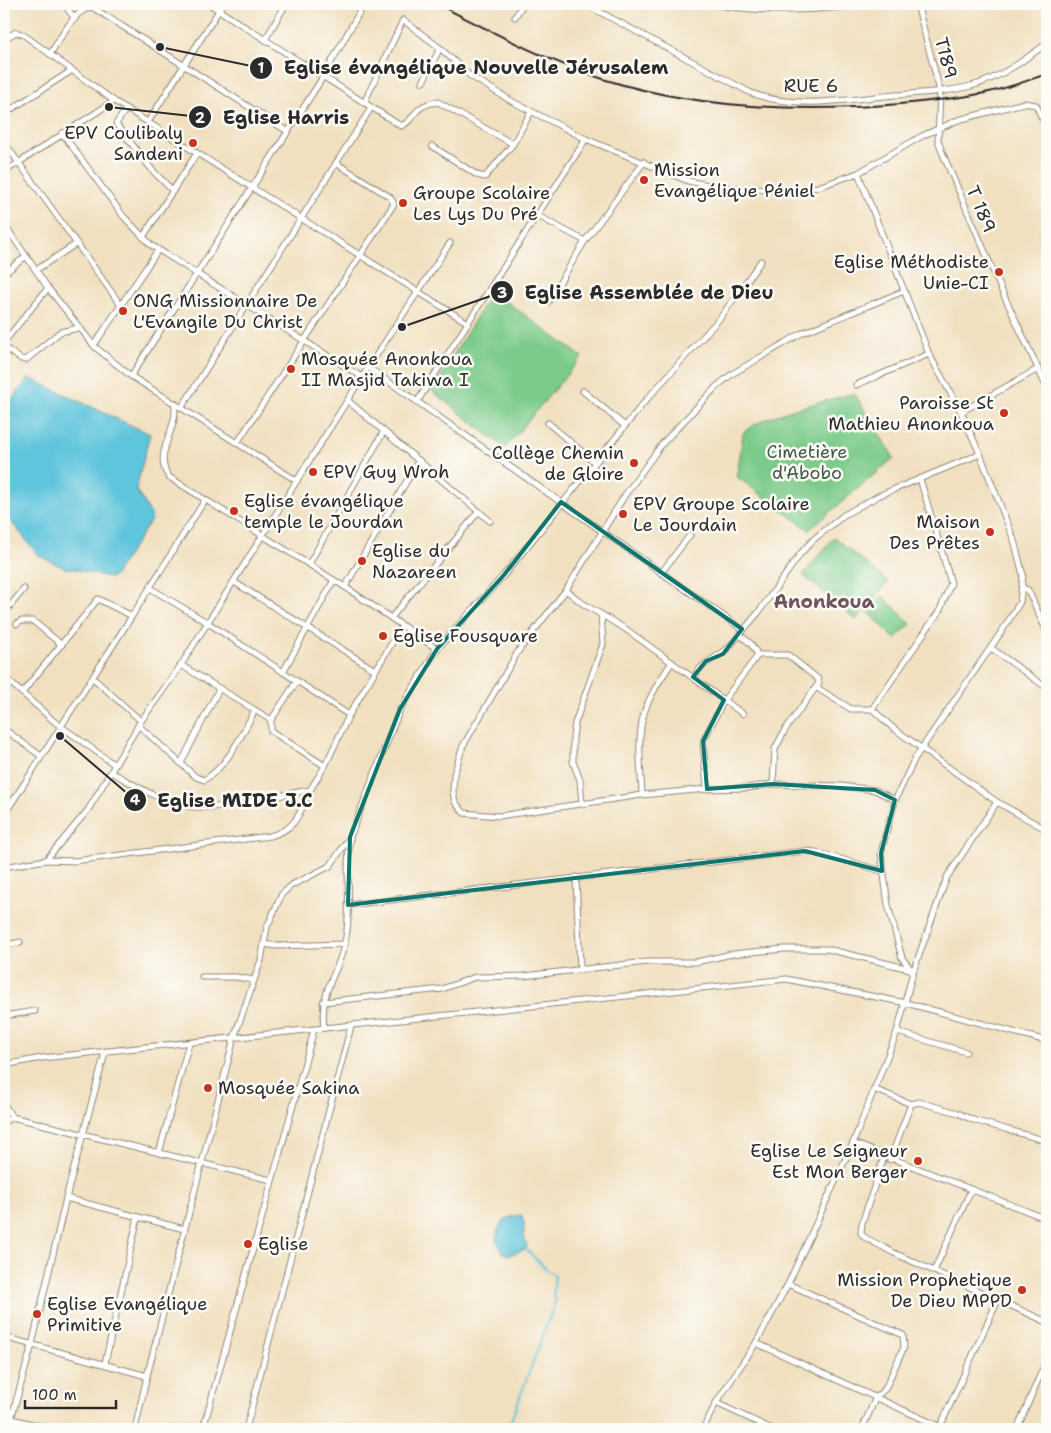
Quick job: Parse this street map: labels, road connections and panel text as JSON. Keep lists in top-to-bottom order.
{
  "streets": {
    "street": ["T189", "RUE 6", "T 189"]
  },
  "crossings": [
    ["T189", "RUE 6"],
    ["T189", "T 189"],
    ["RUE 6", "T 189"]
  ],
  "districts": ["Anonkoua"],
  "parks": ["Cimetière d'Abobo"],
  "places": [
    "Eglise évangélique Nouvelle Jérusalem",
    "Eglise Harris",
    "EPV Coulibaly Sandeni",
    "Mission Evangélique Péniel",
    "Groupe Scolaire Les Lys Du Pré",
    "Eglise Méthodiste Unie-CI",
    "ONG Missionnaire De L'Evangile Du Christ",
    "Eglise Assemblée de Dieu",
    "Mosquée Anonkoua II Masjid Takiwa I",
    "Paroisse St Mathieu Anonkoua",
    "Collège Chemin de Gloire",
    "EPV Guy Wroh",
    "Eglise évangélique temple le Jourdan",
    "EPV Groupe Scolaire Le Jourdain",
    "Maison Des Prêtes",
    "Eglise du Nazareen",
    "Eglise Fousquare",
    "Eglise MIDE J.C",
    "Mosquée Sakina",
    "Eglise Le Seigneur Est Mon Berger",
    "Eglise",
    "Mission Prophetique De Dieu MPPD",
    "Eglise Evangélique Primitive"
  ],
  "scale_bar": "100 m"
}
